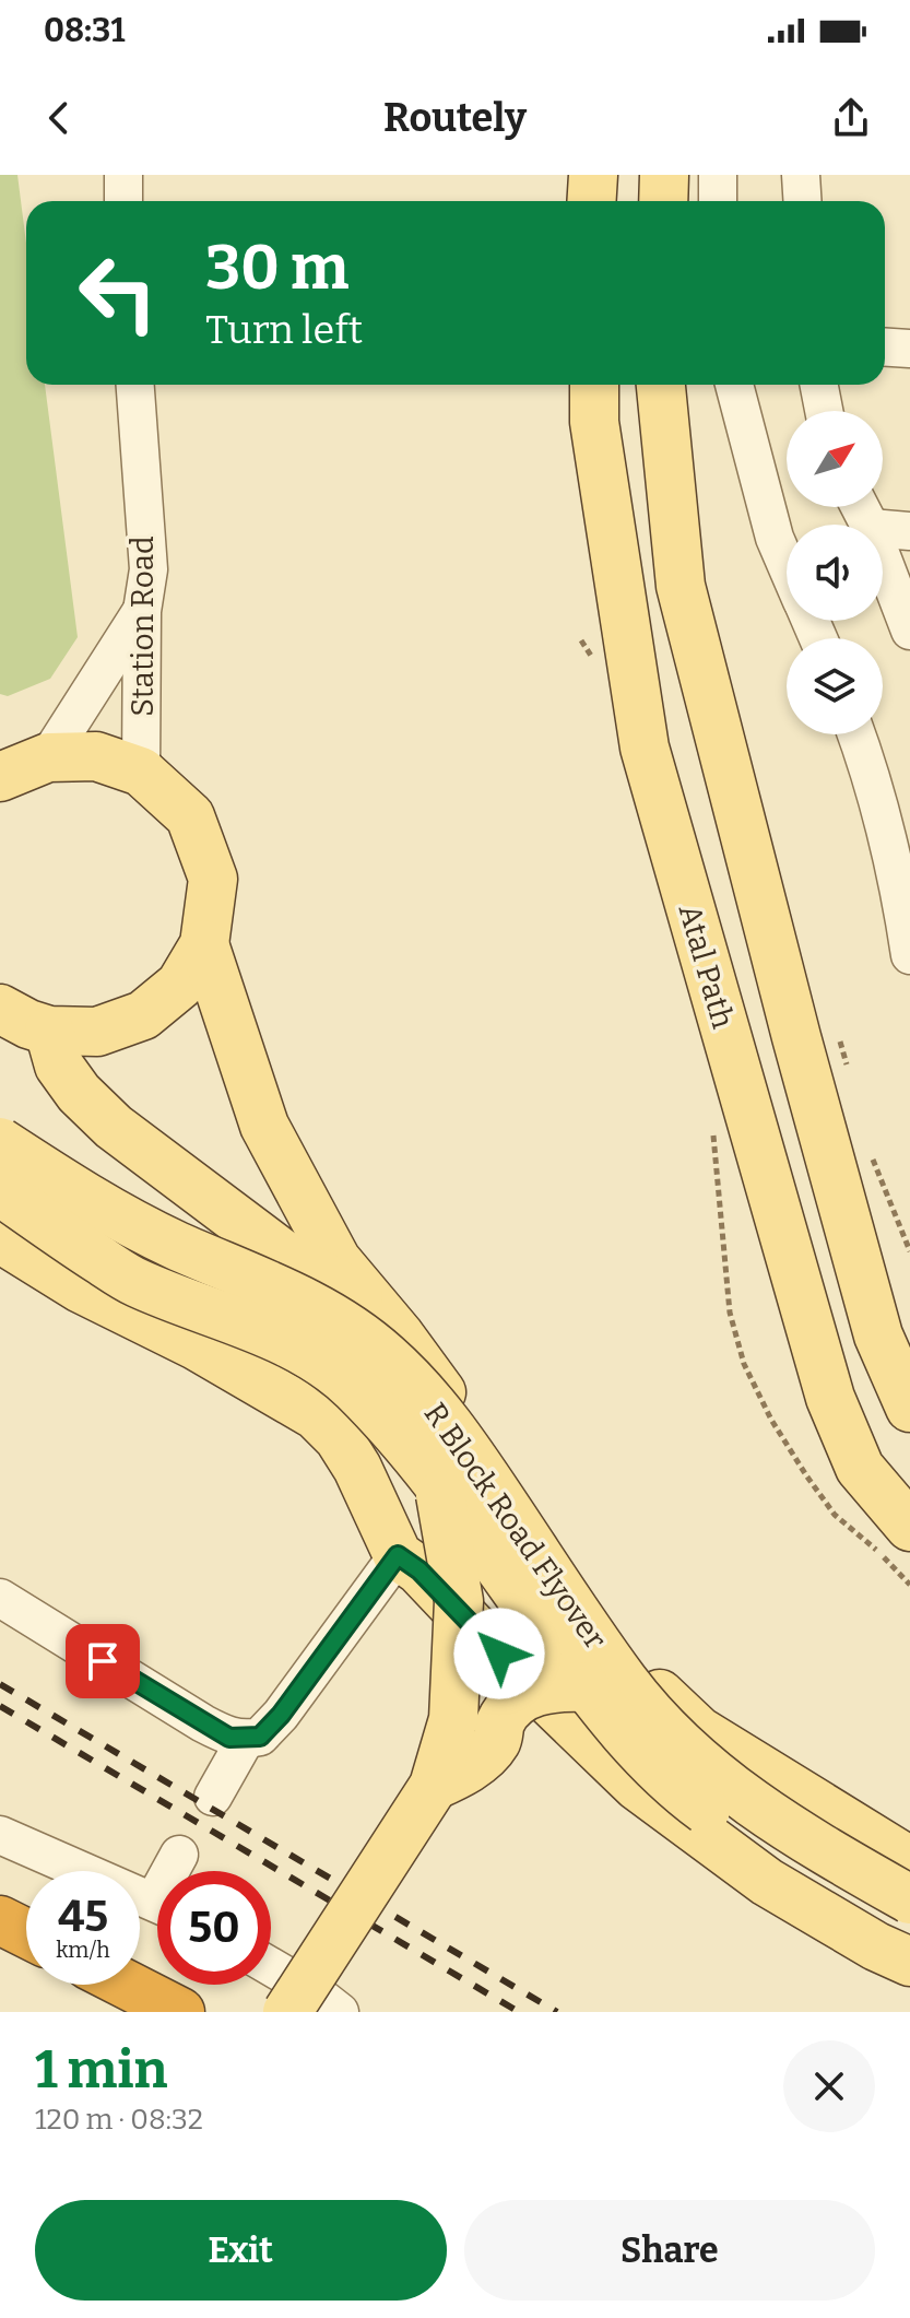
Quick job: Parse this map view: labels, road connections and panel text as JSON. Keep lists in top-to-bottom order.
{
  "streets": {
    "main road": ["Atal Path", "R Block Road Flyover"],
    "street": ["Station Road"]
  },
  "north": "top right",
  "page": {
    "status": "08:31",
    "header": "Routely",
    "turn": ["30 m", "Turn left"],
    "speed": "45 km/h",
    "limit": "50",
    "heading": ["1 min", "120 m · 08:32"],
    "buttons": ["Exit", "Share"]
  }
}
